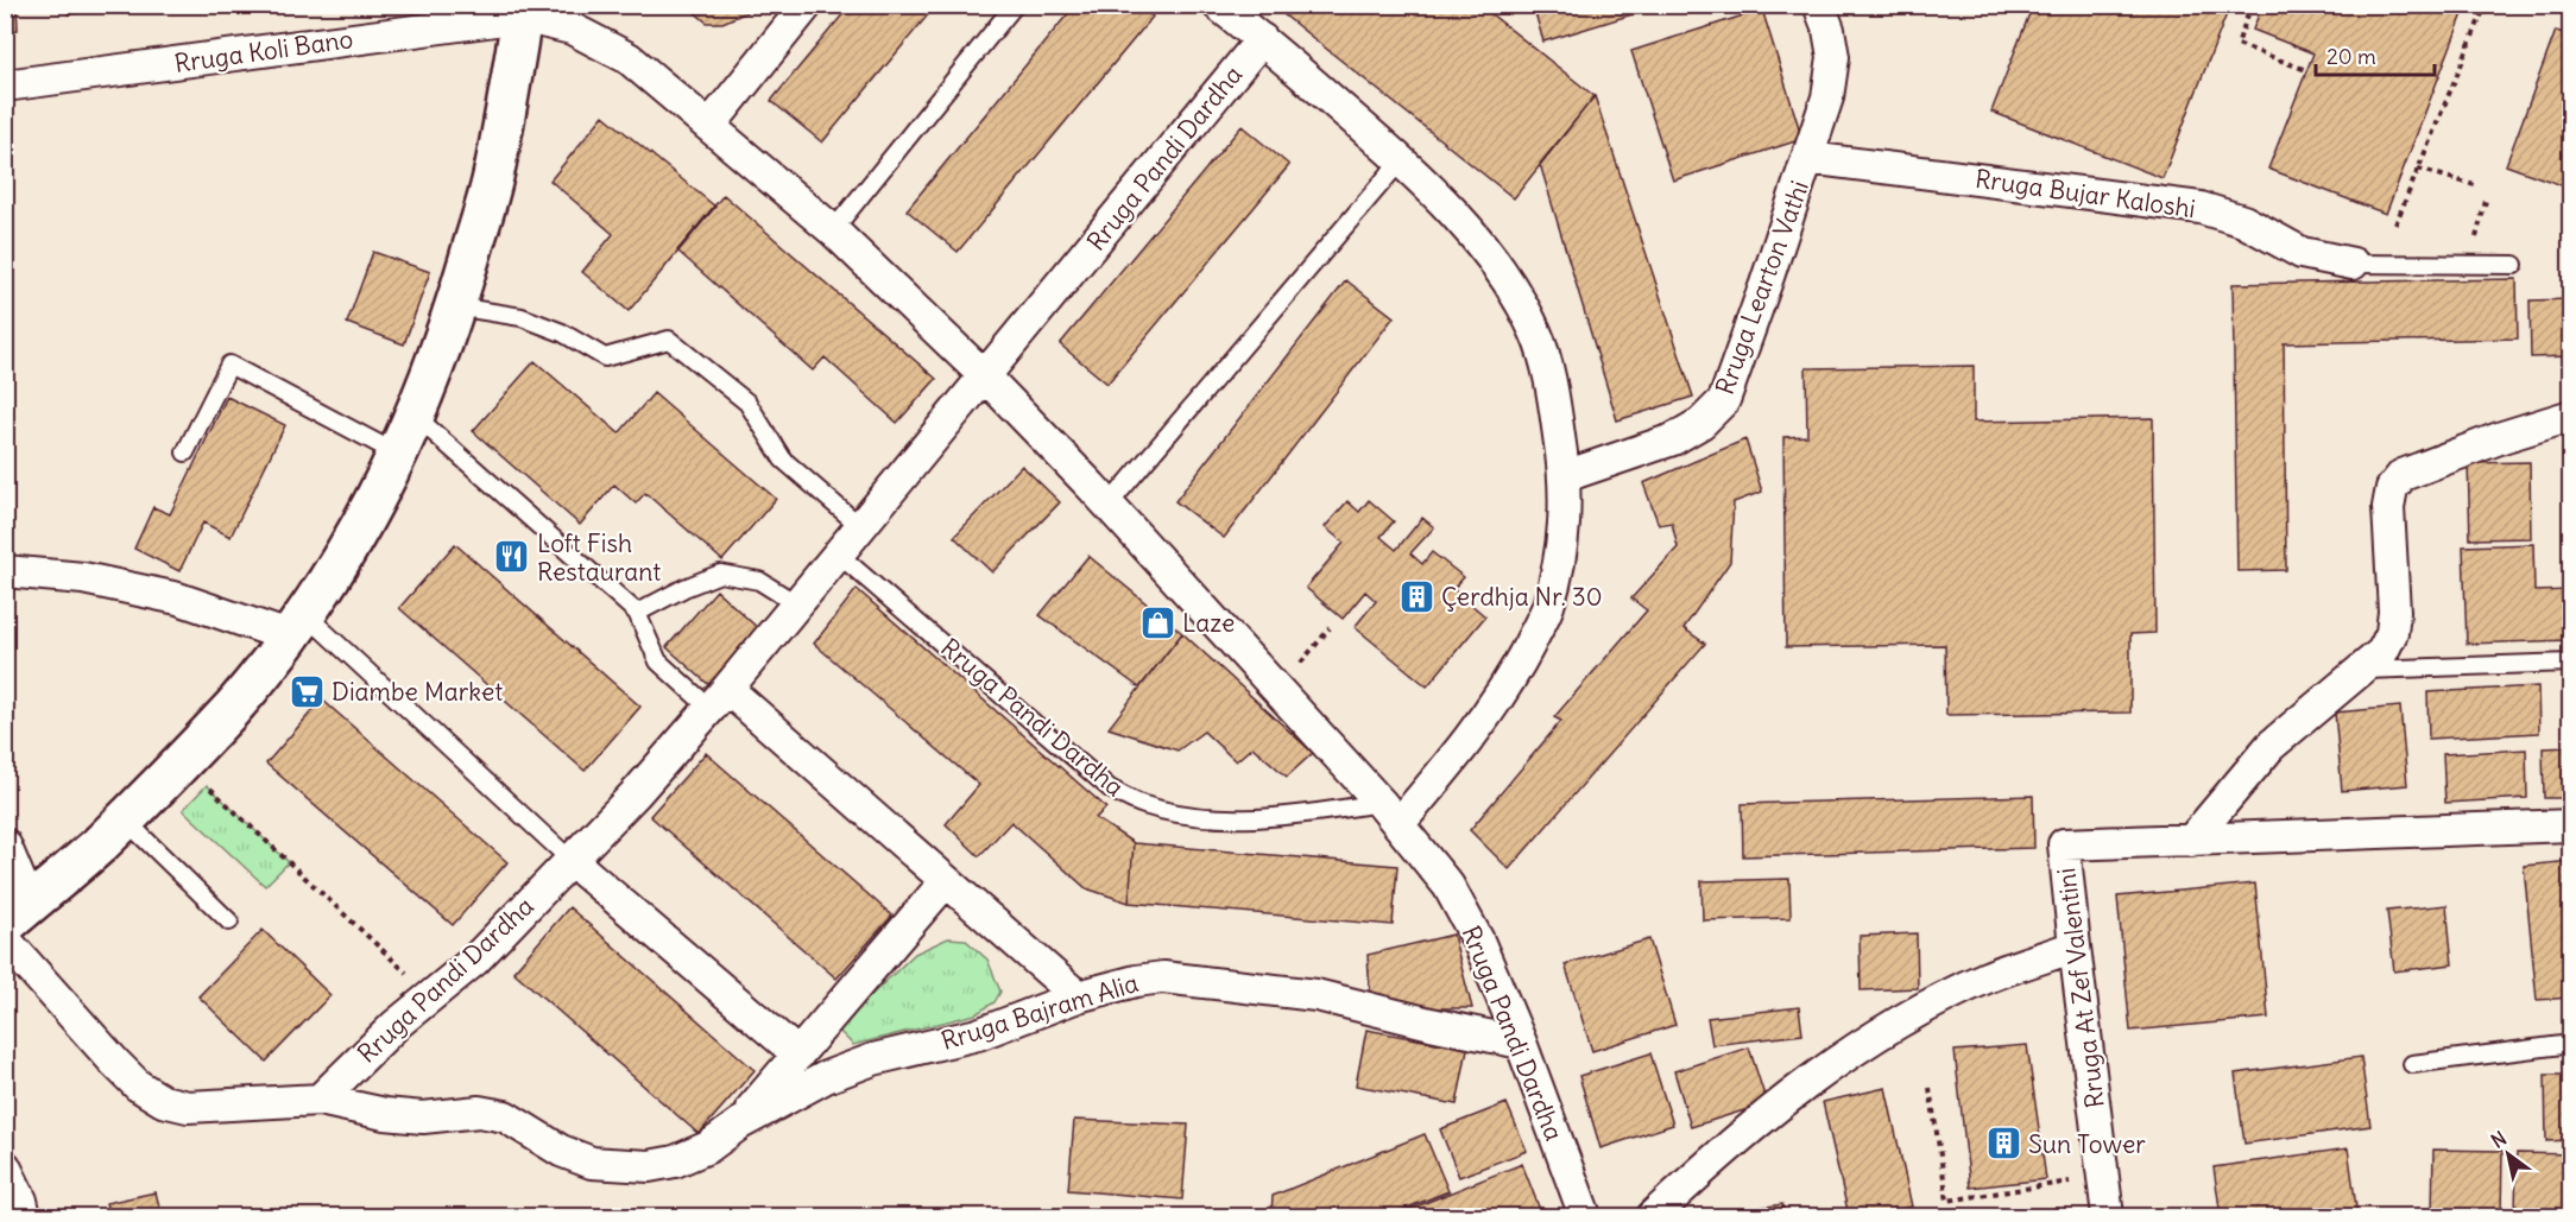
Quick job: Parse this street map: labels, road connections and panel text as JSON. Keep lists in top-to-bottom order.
{
  "streets": {
    "street": [
      "Rruga Koli Bano",
      "Rruga Pandi Dardha",
      "Rruga Bujar Kaloshi",
      "Rruga Learton Vathi",
      "Rruga At Zef Valentini",
      "Rruga Bajram Alia"
    ]
  },
  "crossings": [
    ["Rruga Koli Bano", "Rruga Pandi Dardha"],
    ["Rruga Pandi Dardha", "Rruga Bajram Alia"],
    ["Rruga Bujar Kaloshi", "Rruga Learton Vathi"]
  ],
  "places": {
    "restaurant": ["Loft Fish Restaurant"],
    "building": ["Çerdhja Nr. 30", "Sun Tower"],
    "shop": ["Laze"],
    "supermarket": ["Diambe Market"]
  },
  "scale_bar": "20 m",
  "north": "top left"
}
